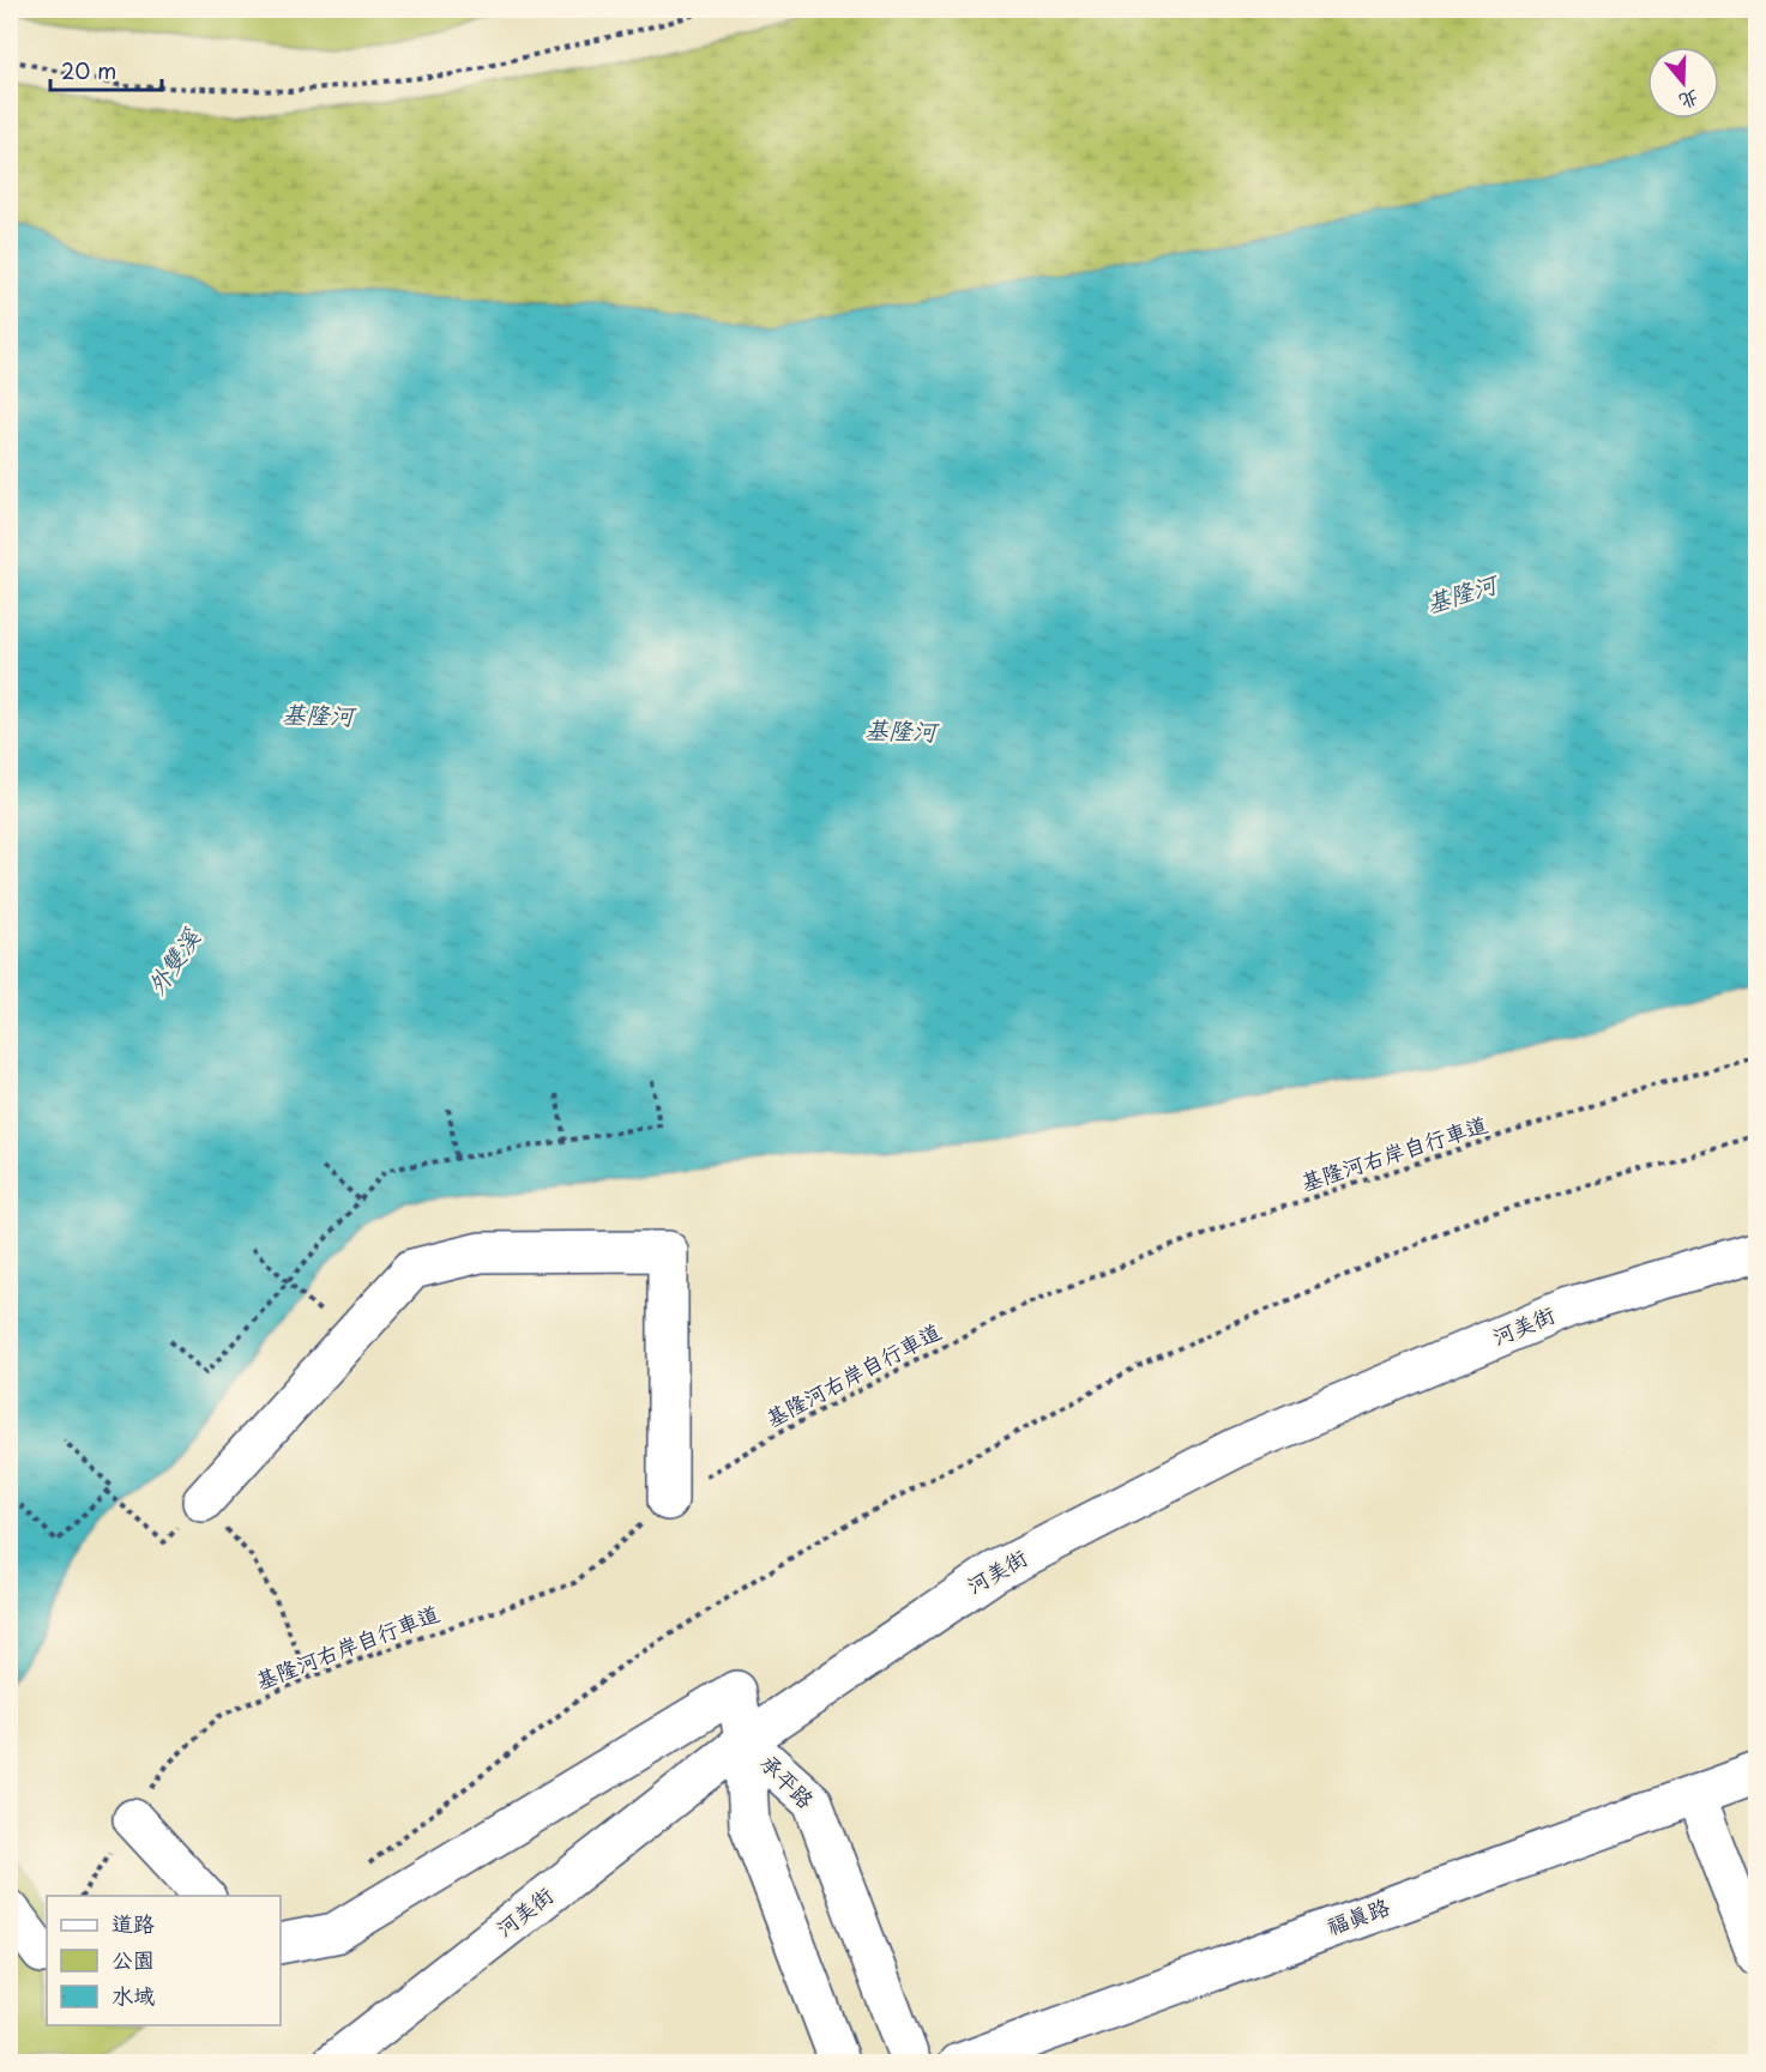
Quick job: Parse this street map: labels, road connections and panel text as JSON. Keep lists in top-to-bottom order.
{
  "streets": {
    "street": ["河美街", "承平路", "福真路"],
    "path": ["基隆河右岸自行車道"]
  },
  "crossings": [
    ["河美街", "承平路"]
  ],
  "water": ["基隆河", "外雙溪"],
  "legend": ["道路", "公園", "水域"],
  "scale_bar": "20 m",
  "north": "bottom"
}
